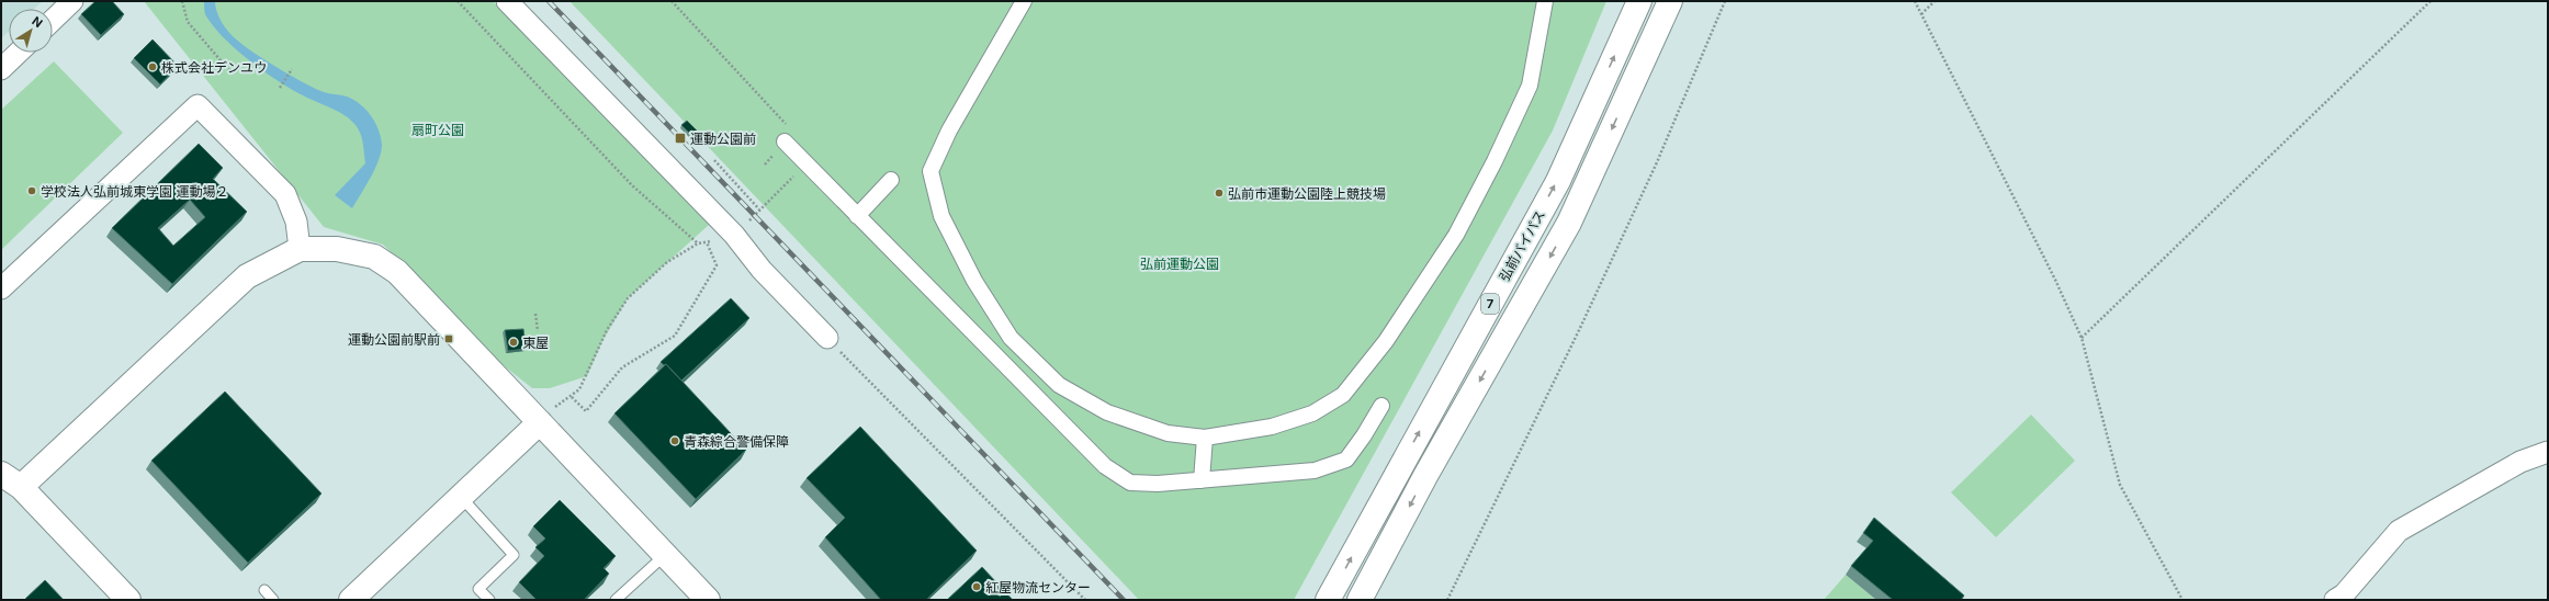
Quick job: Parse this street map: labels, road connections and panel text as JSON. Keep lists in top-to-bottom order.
{
  "streets": {
    "main road": ["弘前バイパス", "7"]
  },
  "parks": ["扇町公園", "弘前運動公園"],
  "places": {
    "other": [
      "株式会社デンユウ",
      "学校法人弘前城東学園 運動場２",
      "弘前市運動公園陸上競技場",
      "東屋",
      "青森綜合警備保障",
      "紅屋物流センター"
    ],
    "transit": ["運動公園前", "運動公園前駅前"]
  },
  "north": "top right"
}
